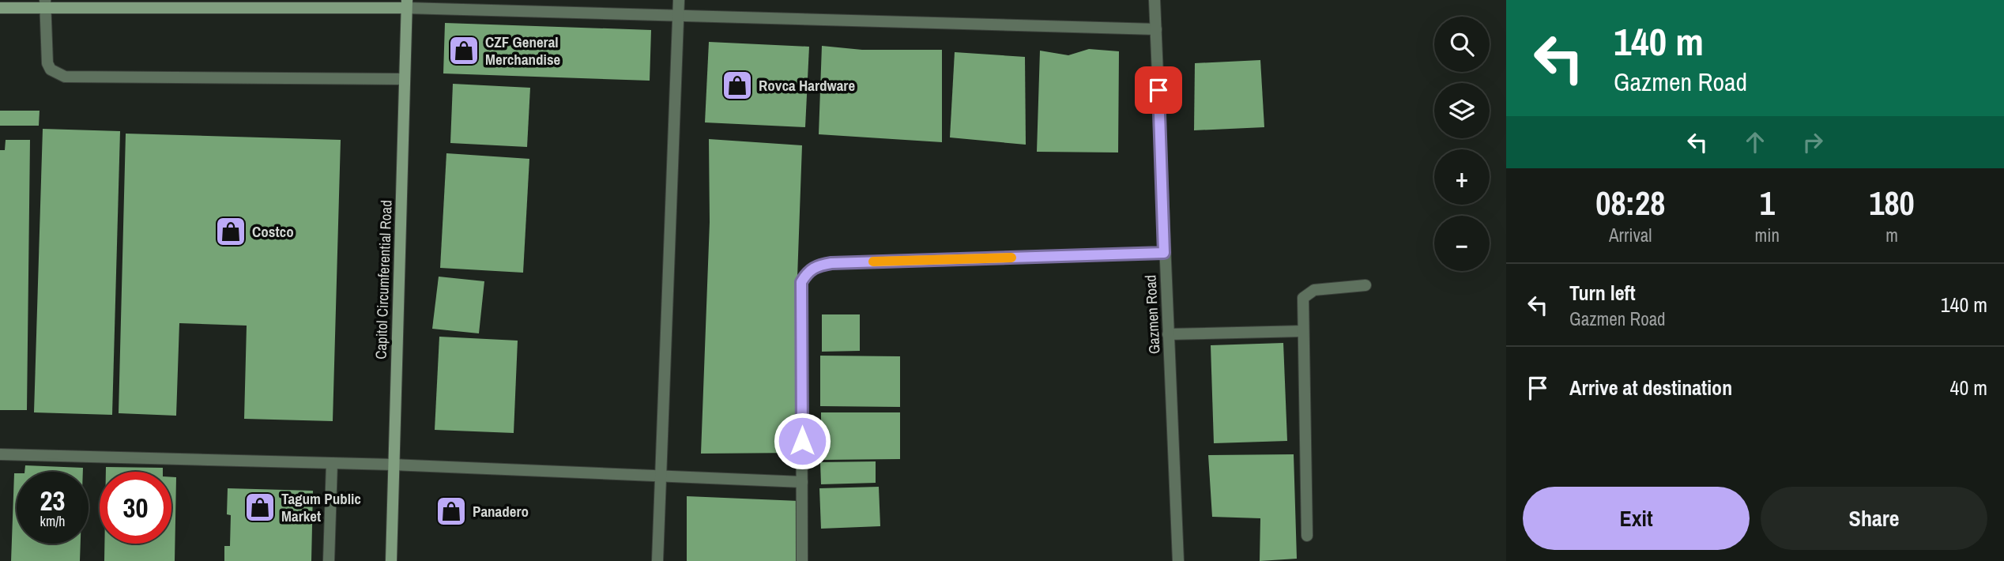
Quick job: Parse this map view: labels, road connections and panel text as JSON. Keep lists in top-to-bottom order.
{
  "streets": {
    "main road": ["Capitol Circumferential Road"],
    "street": ["Gazmen Road"]
  },
  "places": {
    "shop": [
      "CZF General Merchandise",
      "Rovca Hardware",
      "Costco",
      "Tagum Public Market",
      "Panadero"
    ]
  },
  "page": {
    "turn": ["140 m", "Gazmen Road"],
    "map_buttons": ["+", "−"],
    "eta": [
      "08:28",
      "Arrival",
      "1",
      "min",
      "180",
      "m"
    ],
    "list": [
      {
        "name": "Turn left",
        "note": "Gazmen Road",
        "value": "140 m"
      },
      {
        "name": "Arrive at destination",
        "value": "40 m"
      }
    ],
    "speed": "23 km/h",
    "limit": "30",
    "buttons": ["Exit", "Share"]
  }
}
